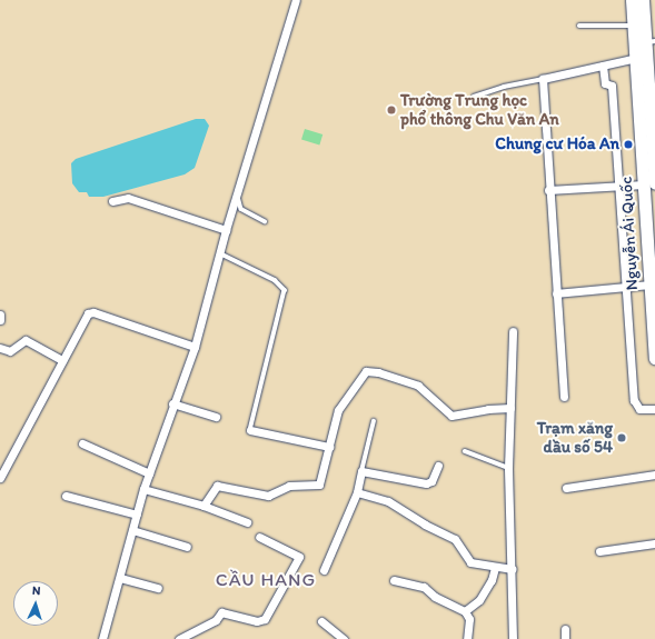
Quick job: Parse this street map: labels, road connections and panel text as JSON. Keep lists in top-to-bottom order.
{
  "streets": {
    "main road": ["Nguyễn Ái Quốc"]
  },
  "districts": ["CẦU HANG"],
  "places": ["Trường Trung học phổ thông Chu Văn An", "Chung cư Hóa An", "Trạm xăng dầu số 54"],
  "north": "top"
}
